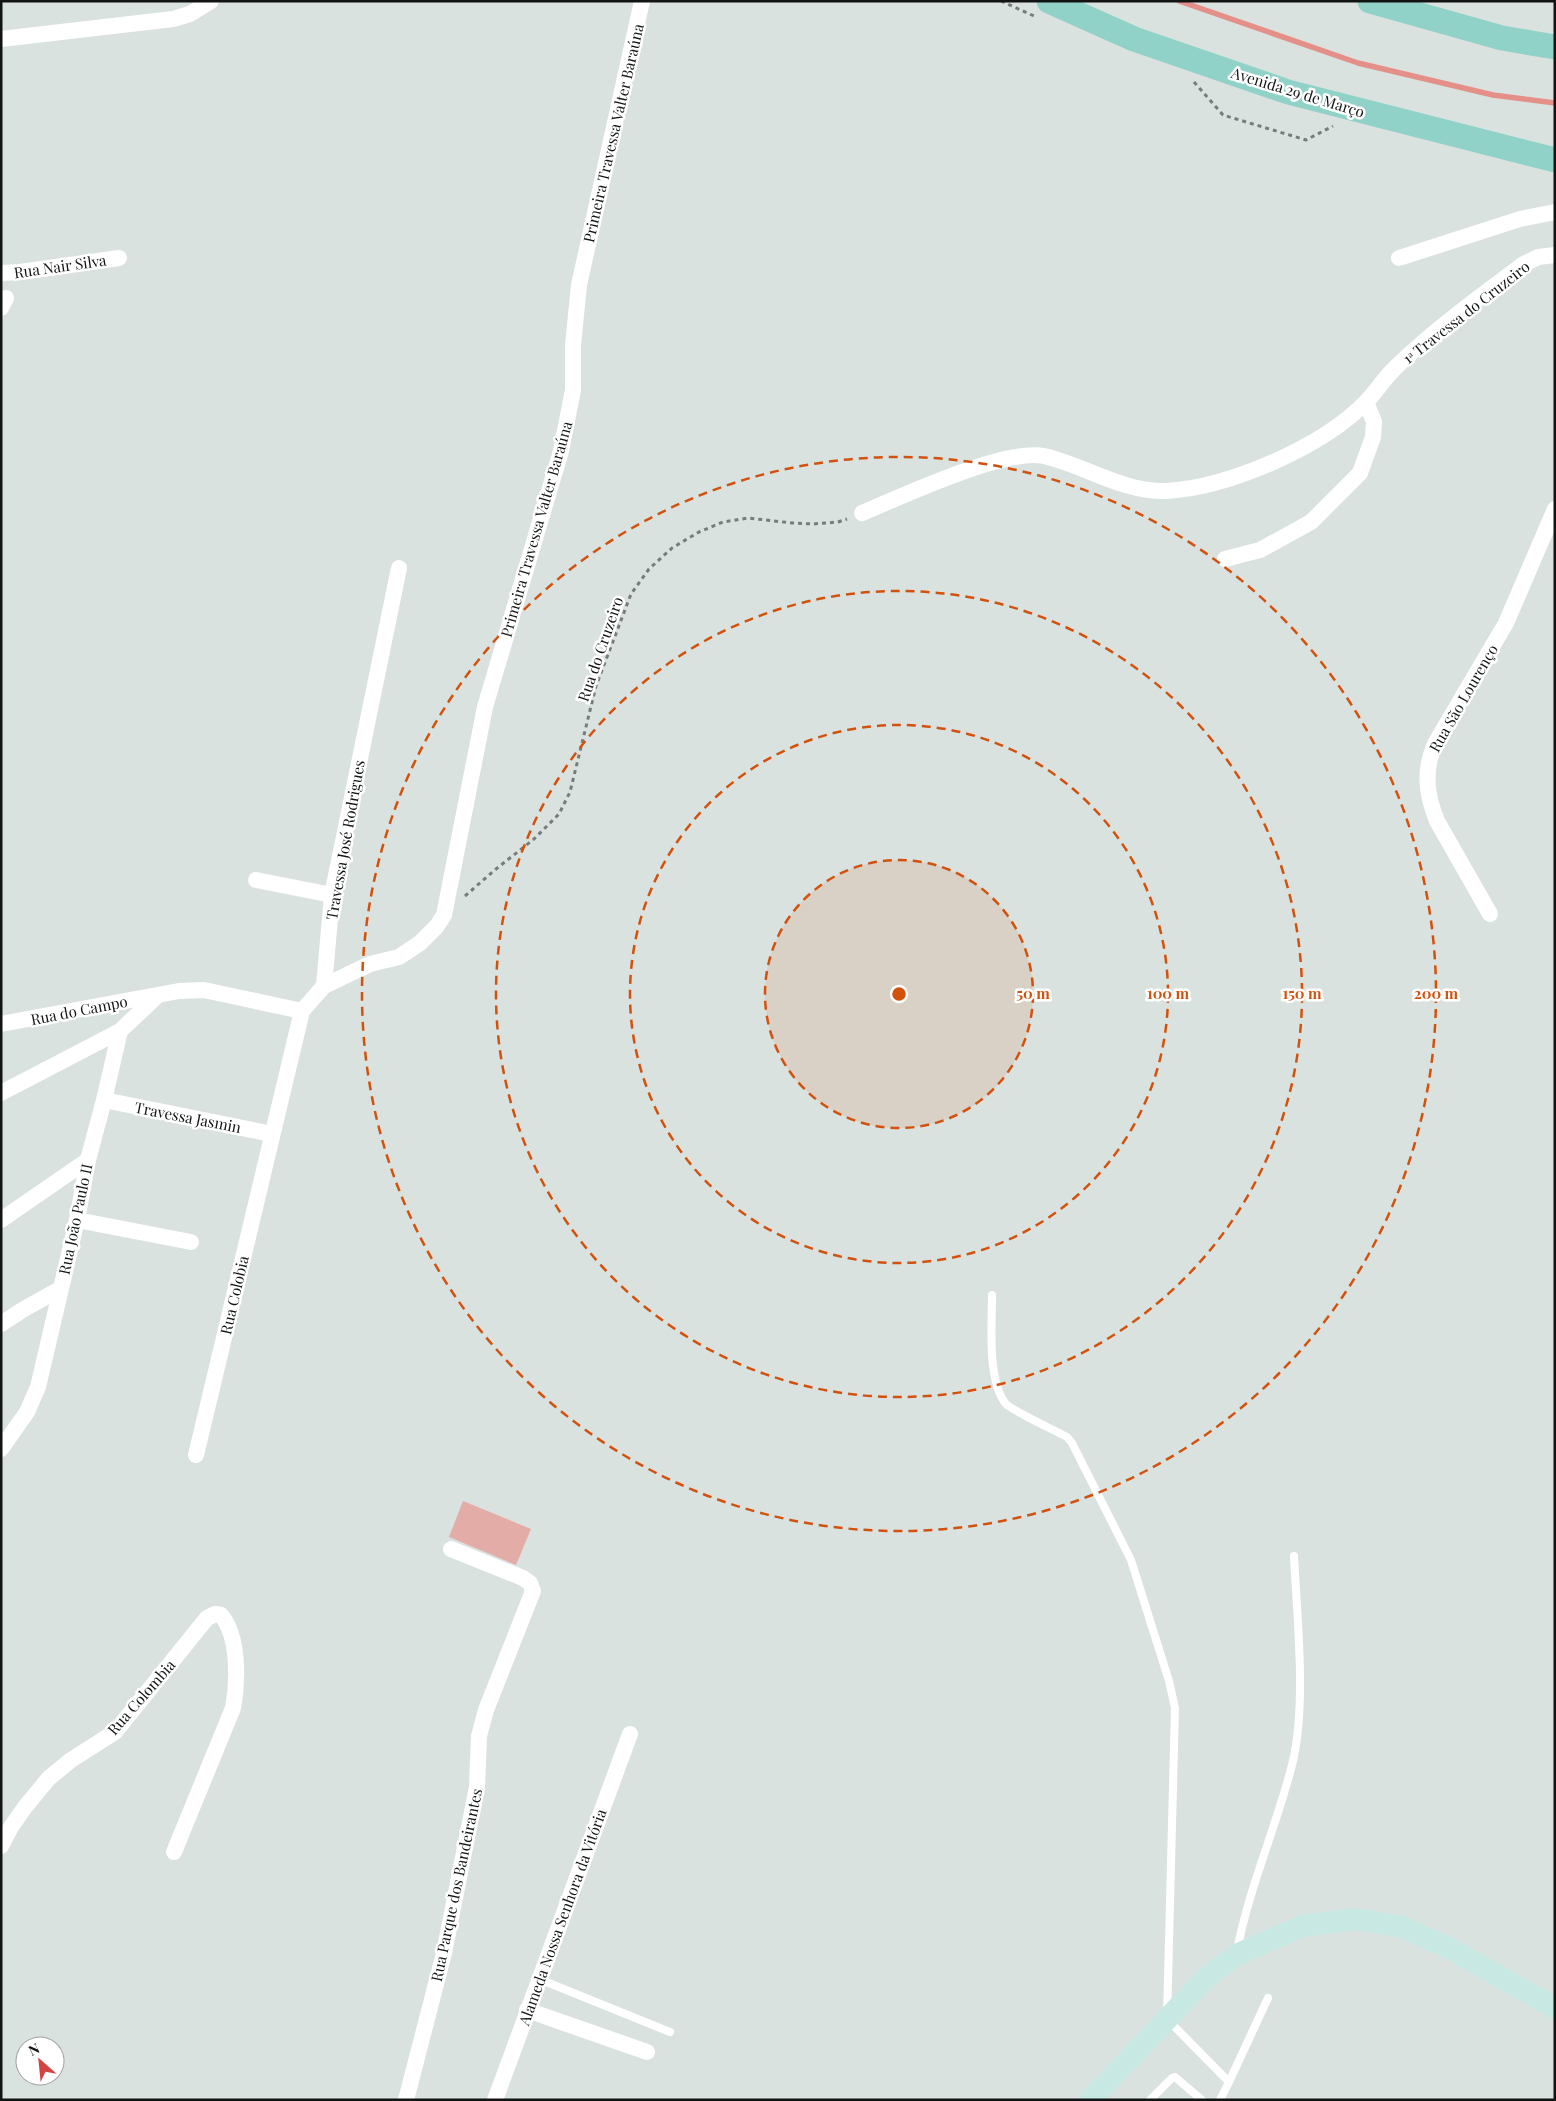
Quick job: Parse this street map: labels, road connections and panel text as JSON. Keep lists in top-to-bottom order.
{
  "streets": {
    "main road": ["Avenida 29 de Março"],
    "street": [
      "Primeira Travessa Valter Baraúna",
      "Rua Nair Silva",
      "1ᵃ Travessa do Cruzeiro",
      "Rua São Lourenço",
      "Travessa José Rodrigues",
      "Rua do Campo",
      "Travessa Jasmin",
      "Rua João Paulo II",
      "Rua Colobia",
      "Rua Colombia",
      "Rua Parque dos Bandeirantes",
      "Alameda Nossa Senhora da Vitória"
    ],
    "path": ["Rua do Cruzeiro"]
  },
  "crossings": [
    ["Primeira Travessa Valter Baraúna", "Rua do Cruzeiro"],
    ["Primeira Travessa Valter Baraúna", "Travessa José Rodrigues"],
    ["1ᵃ Travessa do Cruzeiro", "Rua do Cruzeiro"],
    ["Travessa Jasmin", "Rua João Paulo II"],
    ["Travessa Jasmin", "Rua Colobia"]
  ],
  "north": "top left",
  "rings": [
    "50 m",
    "100 m",
    "150 m",
    "200 m"
  ]
}
